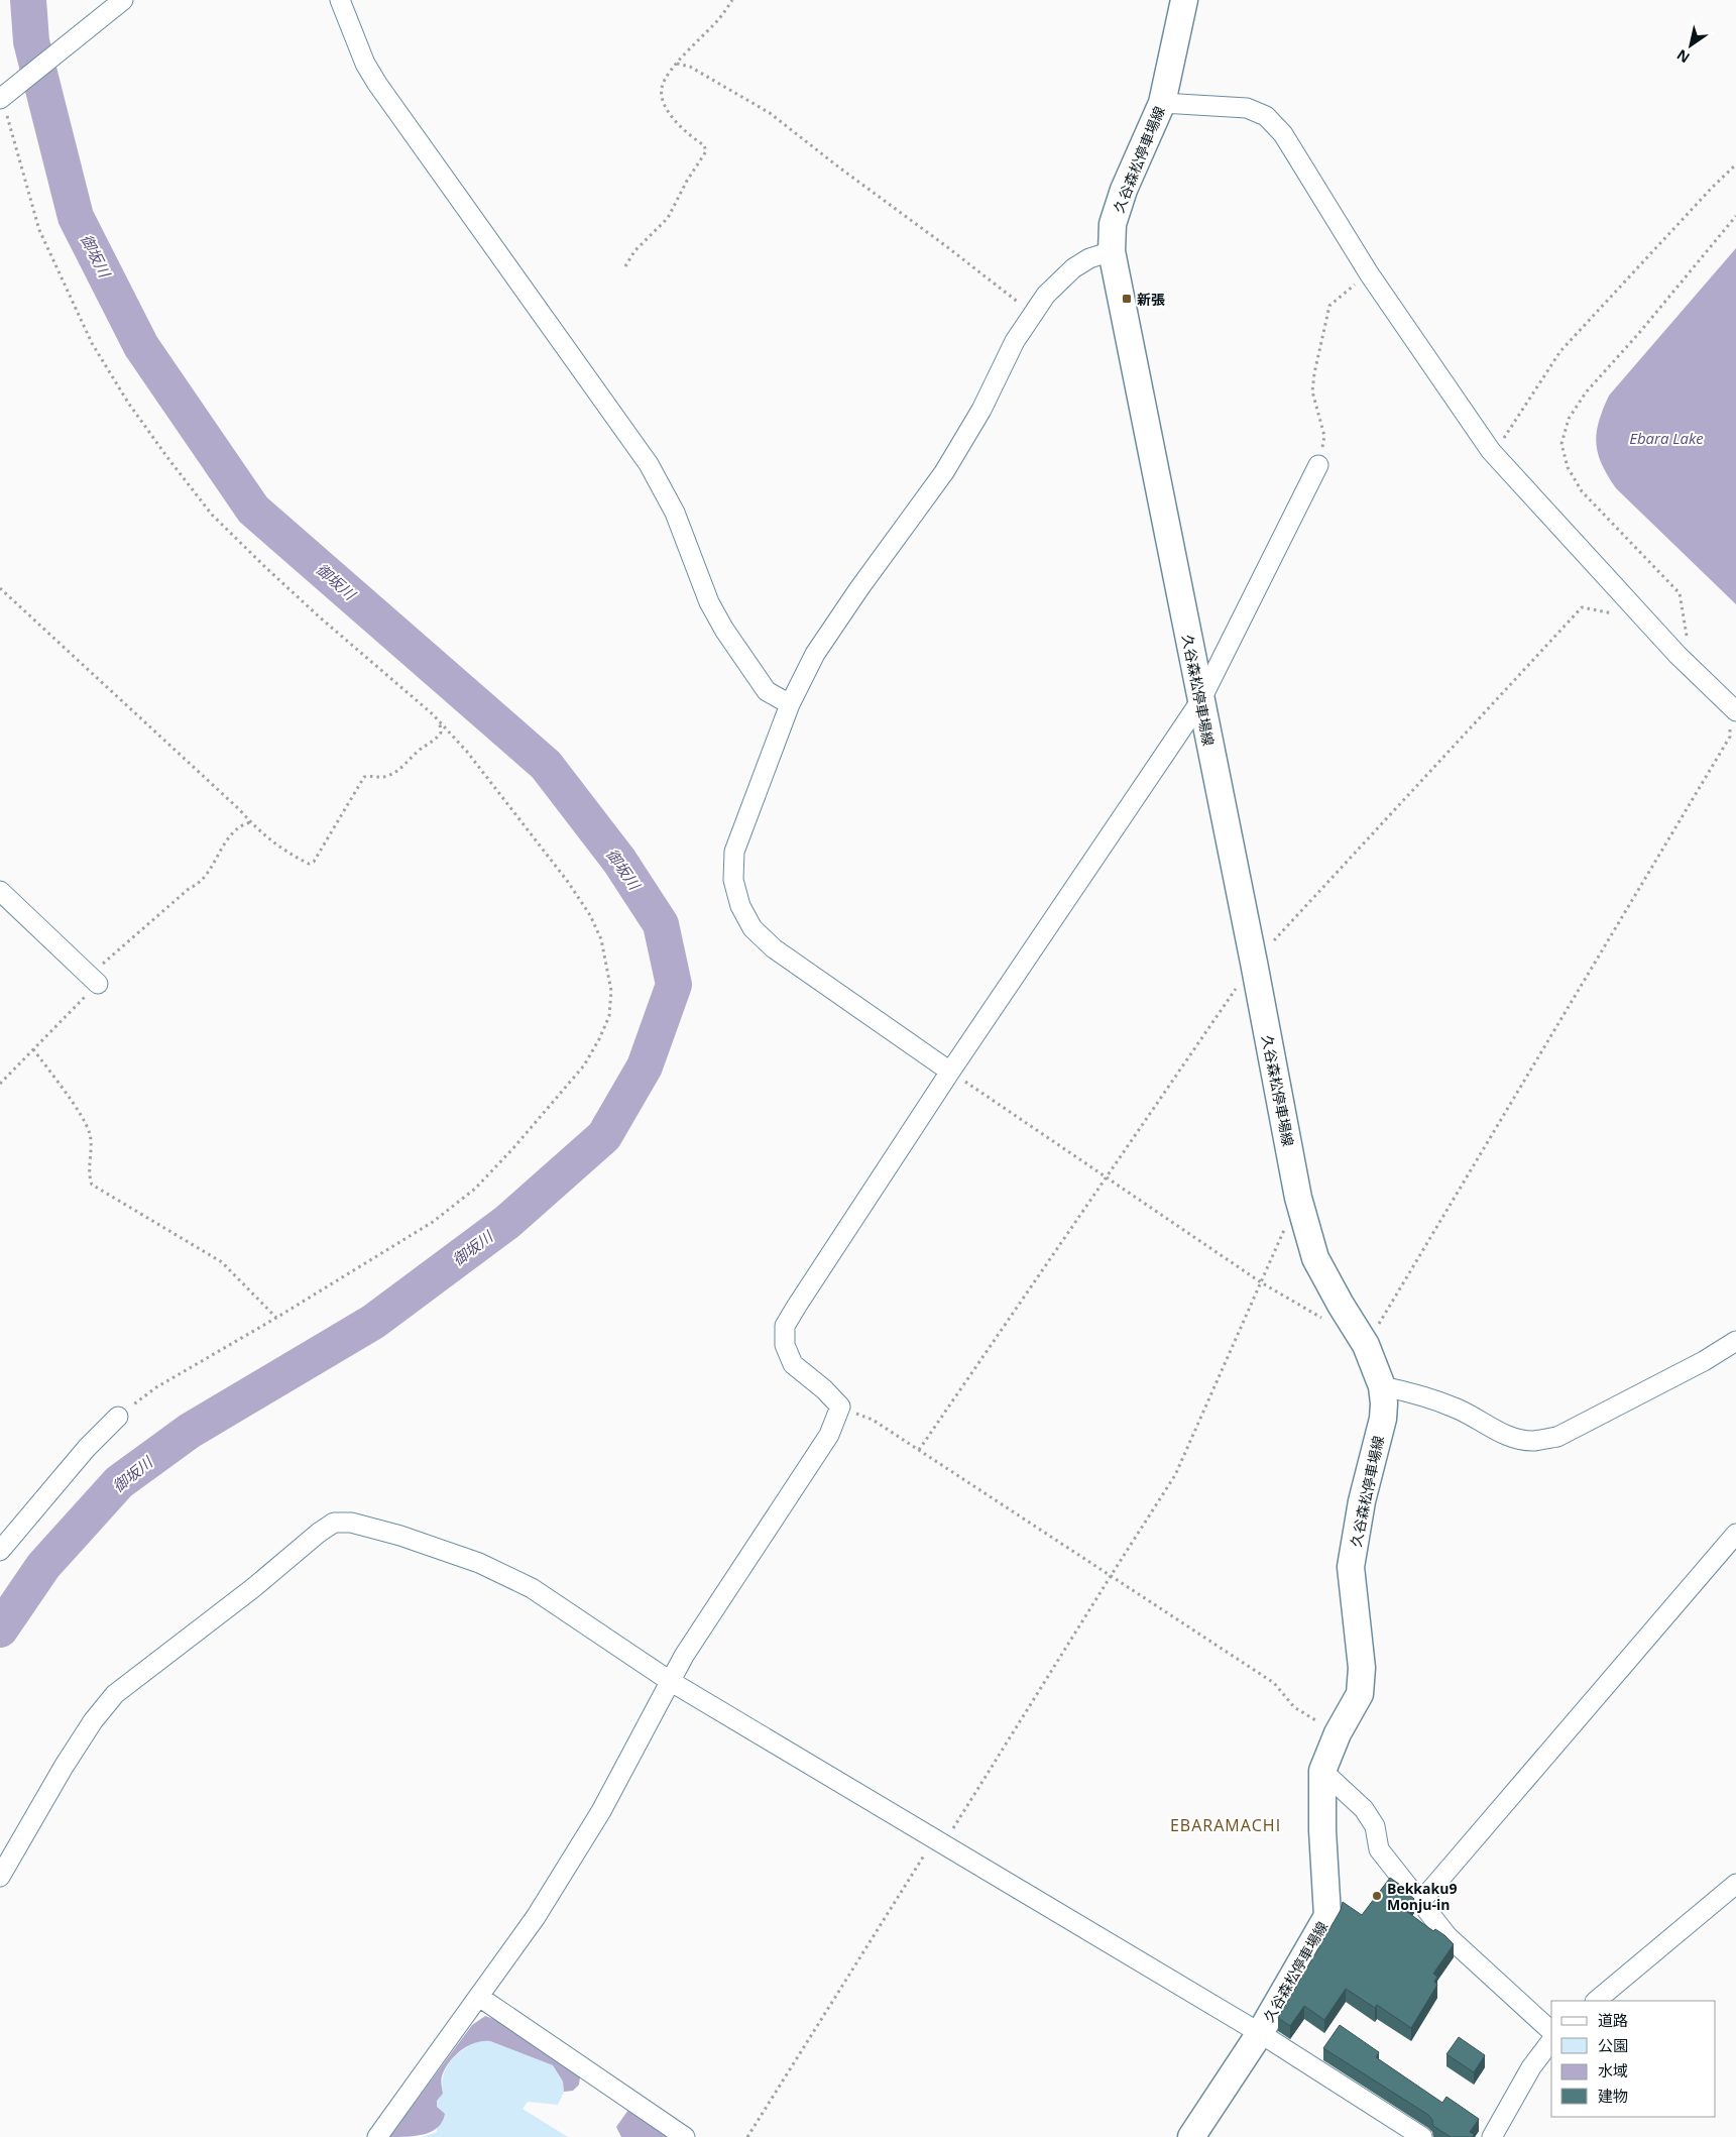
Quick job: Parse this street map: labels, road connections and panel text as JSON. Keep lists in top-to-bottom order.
{
  "streets": {
    "main road": ["久谷森松停車場線"]
  },
  "districts": ["EBARAMACHI"],
  "water": ["御坂川", "Ebara Lake"],
  "places": {
    "transit": ["新張"],
    "other": ["Bekkaku9 Monju-in"]
  },
  "legend": [
    "道路",
    "公園",
    "水域",
    "建物"
  ],
  "north": "bottom left"
}
